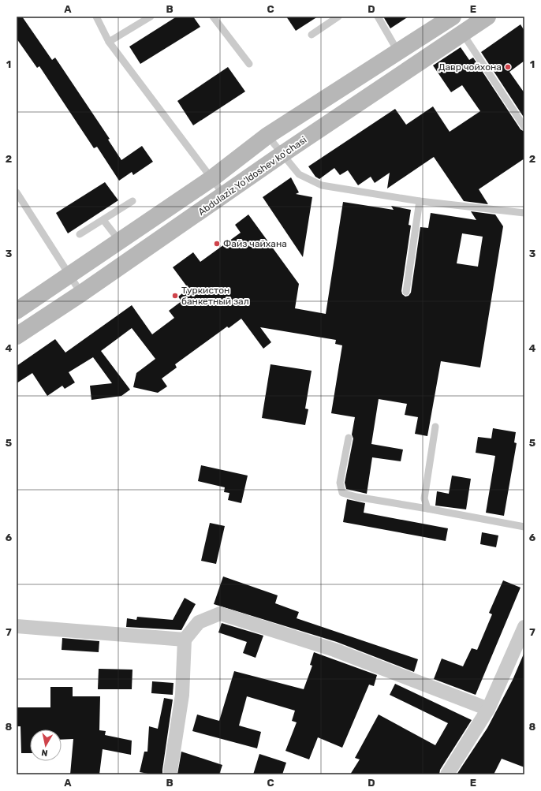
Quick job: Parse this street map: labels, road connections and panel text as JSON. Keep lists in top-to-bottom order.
{
  "streets": {
    "main road": ["Abdulaziz Yoʻldoshev koʻchasi"]
  },
  "places": ["Давр чойхона", "Файз чайхана", "Туркистон банкетный зал"],
  "north": "bottom",
  "grid": {
    "columns": [
      "A",
      "B",
      "C",
      "D",
      "E"
    ],
    "rows": [
      "1",
      "2",
      "3",
      "4",
      "5",
      "6",
      "7",
      "8"
    ]
  }
}
